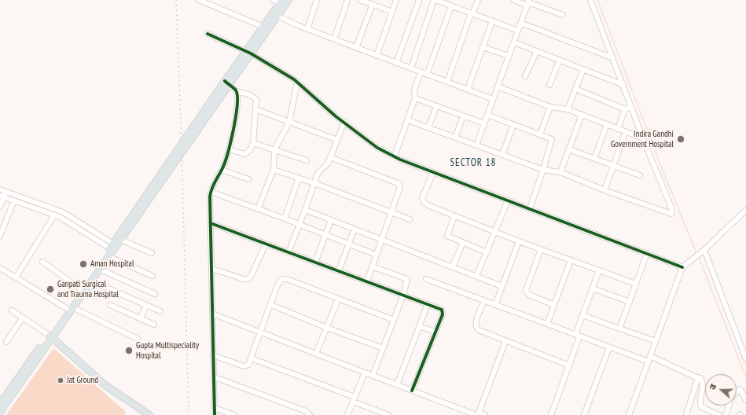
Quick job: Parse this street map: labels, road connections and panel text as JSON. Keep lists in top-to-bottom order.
{
  "districts": ["SECTOR 18"],
  "places": [
    "Indira Gandhi Government Hospital",
    "Aman Hospital",
    "Ganpati Surgical and Trauma Hospital",
    "Gupta Multispeciality Hospital",
    "Jat Ground"
  ],
  "north": "left"
}
